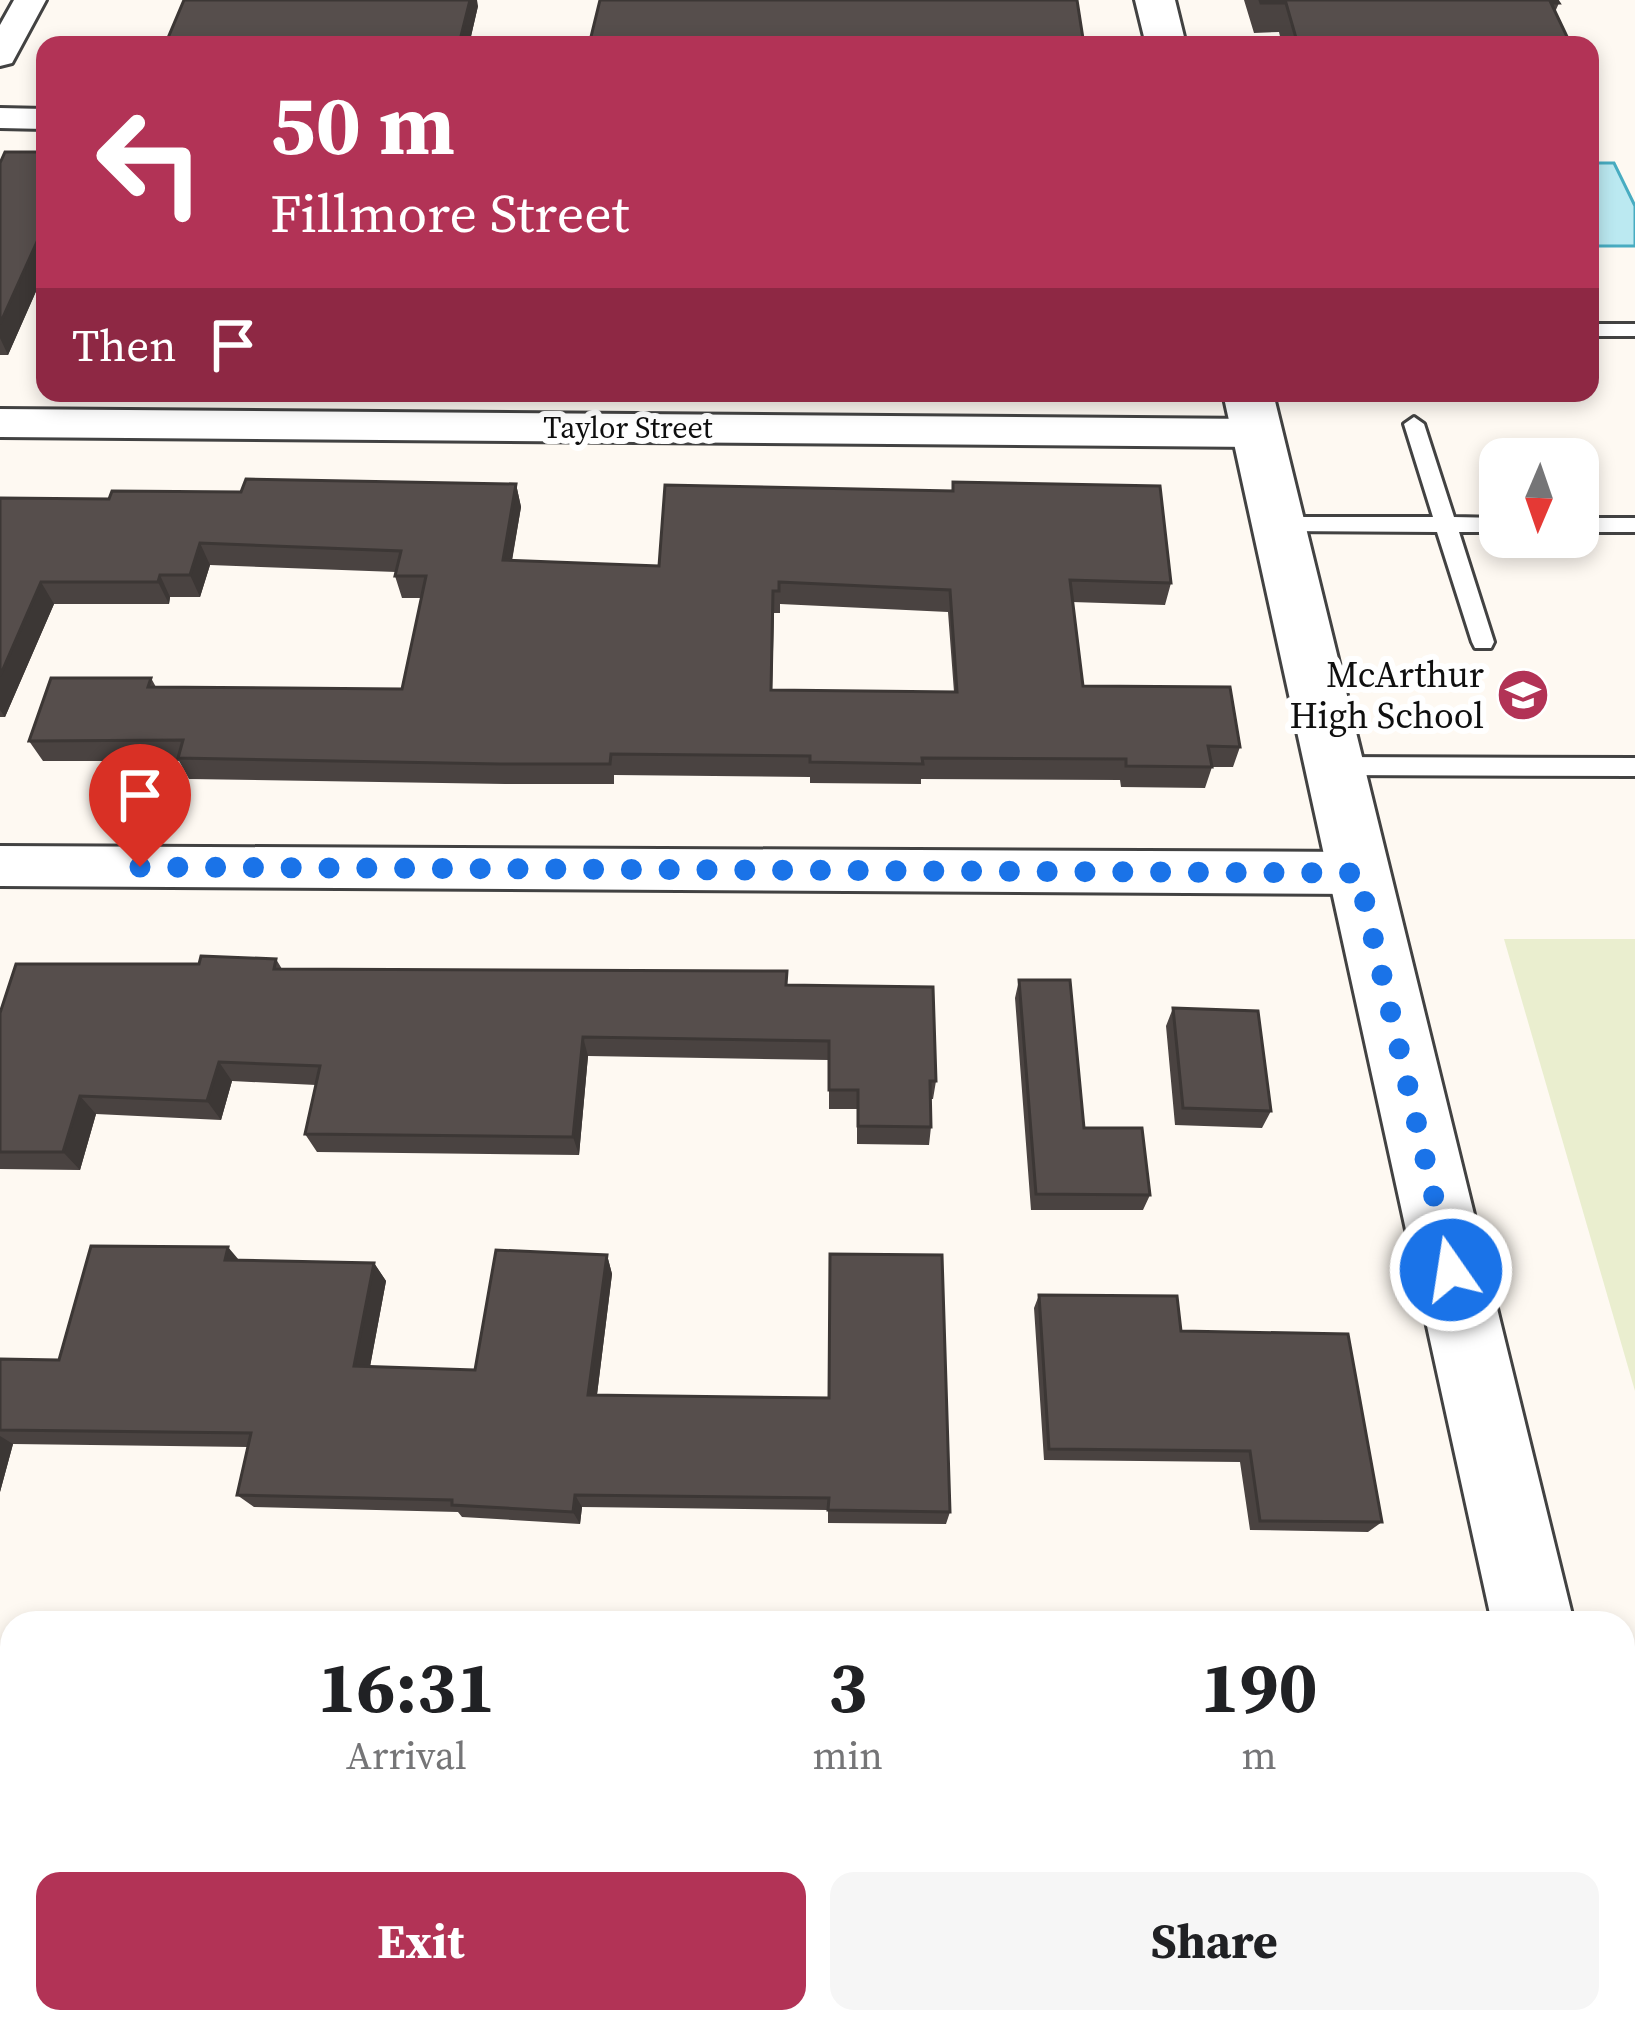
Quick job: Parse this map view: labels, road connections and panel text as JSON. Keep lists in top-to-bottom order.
{
  "streets": {
    "street": ["Taylor Street"]
  },
  "places": {
    "school or university": ["McArthur High School"]
  },
  "north": "bottom",
  "page": {
    "turn": ["50 m", "Fillmore Street"],
    "then": "Then",
    "eta": [
      "16:31",
      "Arrival",
      "3",
      "min",
      "190",
      "m"
    ],
    "buttons": ["Exit", "Share"]
  }
}
